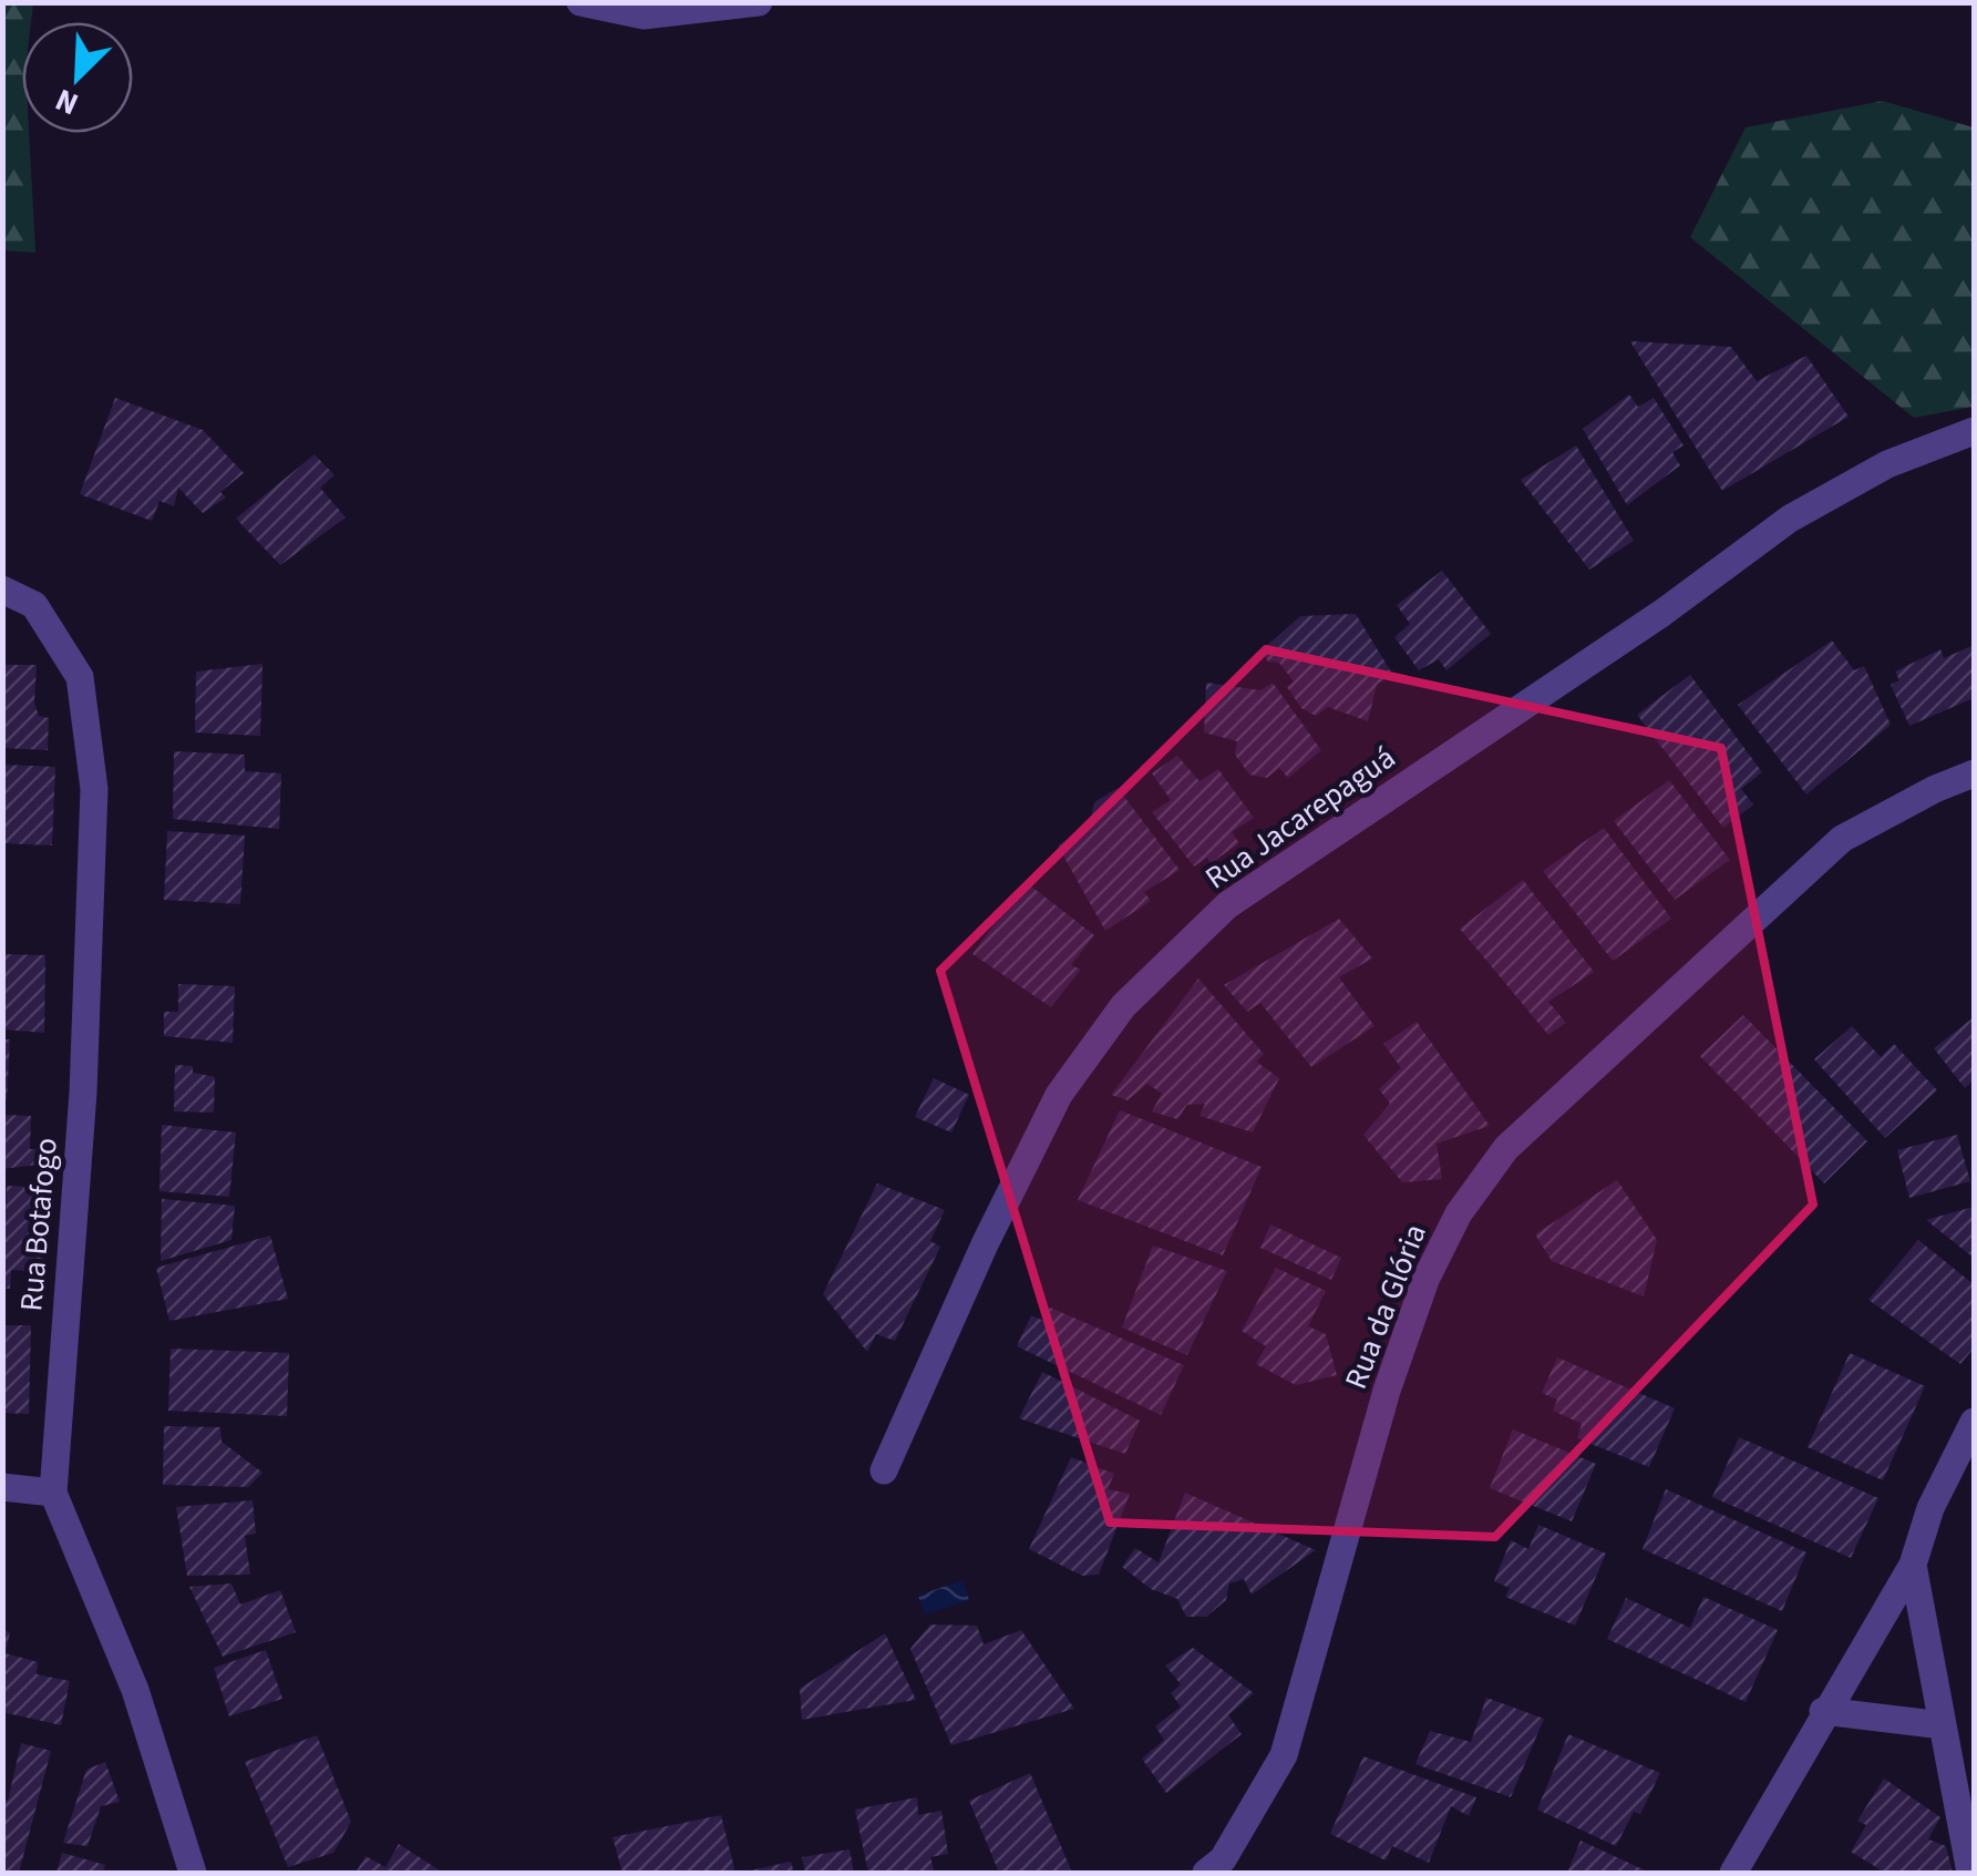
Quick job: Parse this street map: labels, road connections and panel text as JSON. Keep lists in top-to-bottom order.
{
  "streets": {
    "street": ["Rua Jacarepaguá", "Rua Botafogo", "Rua da Glória"]
  },
  "north": "bottom left"
}
